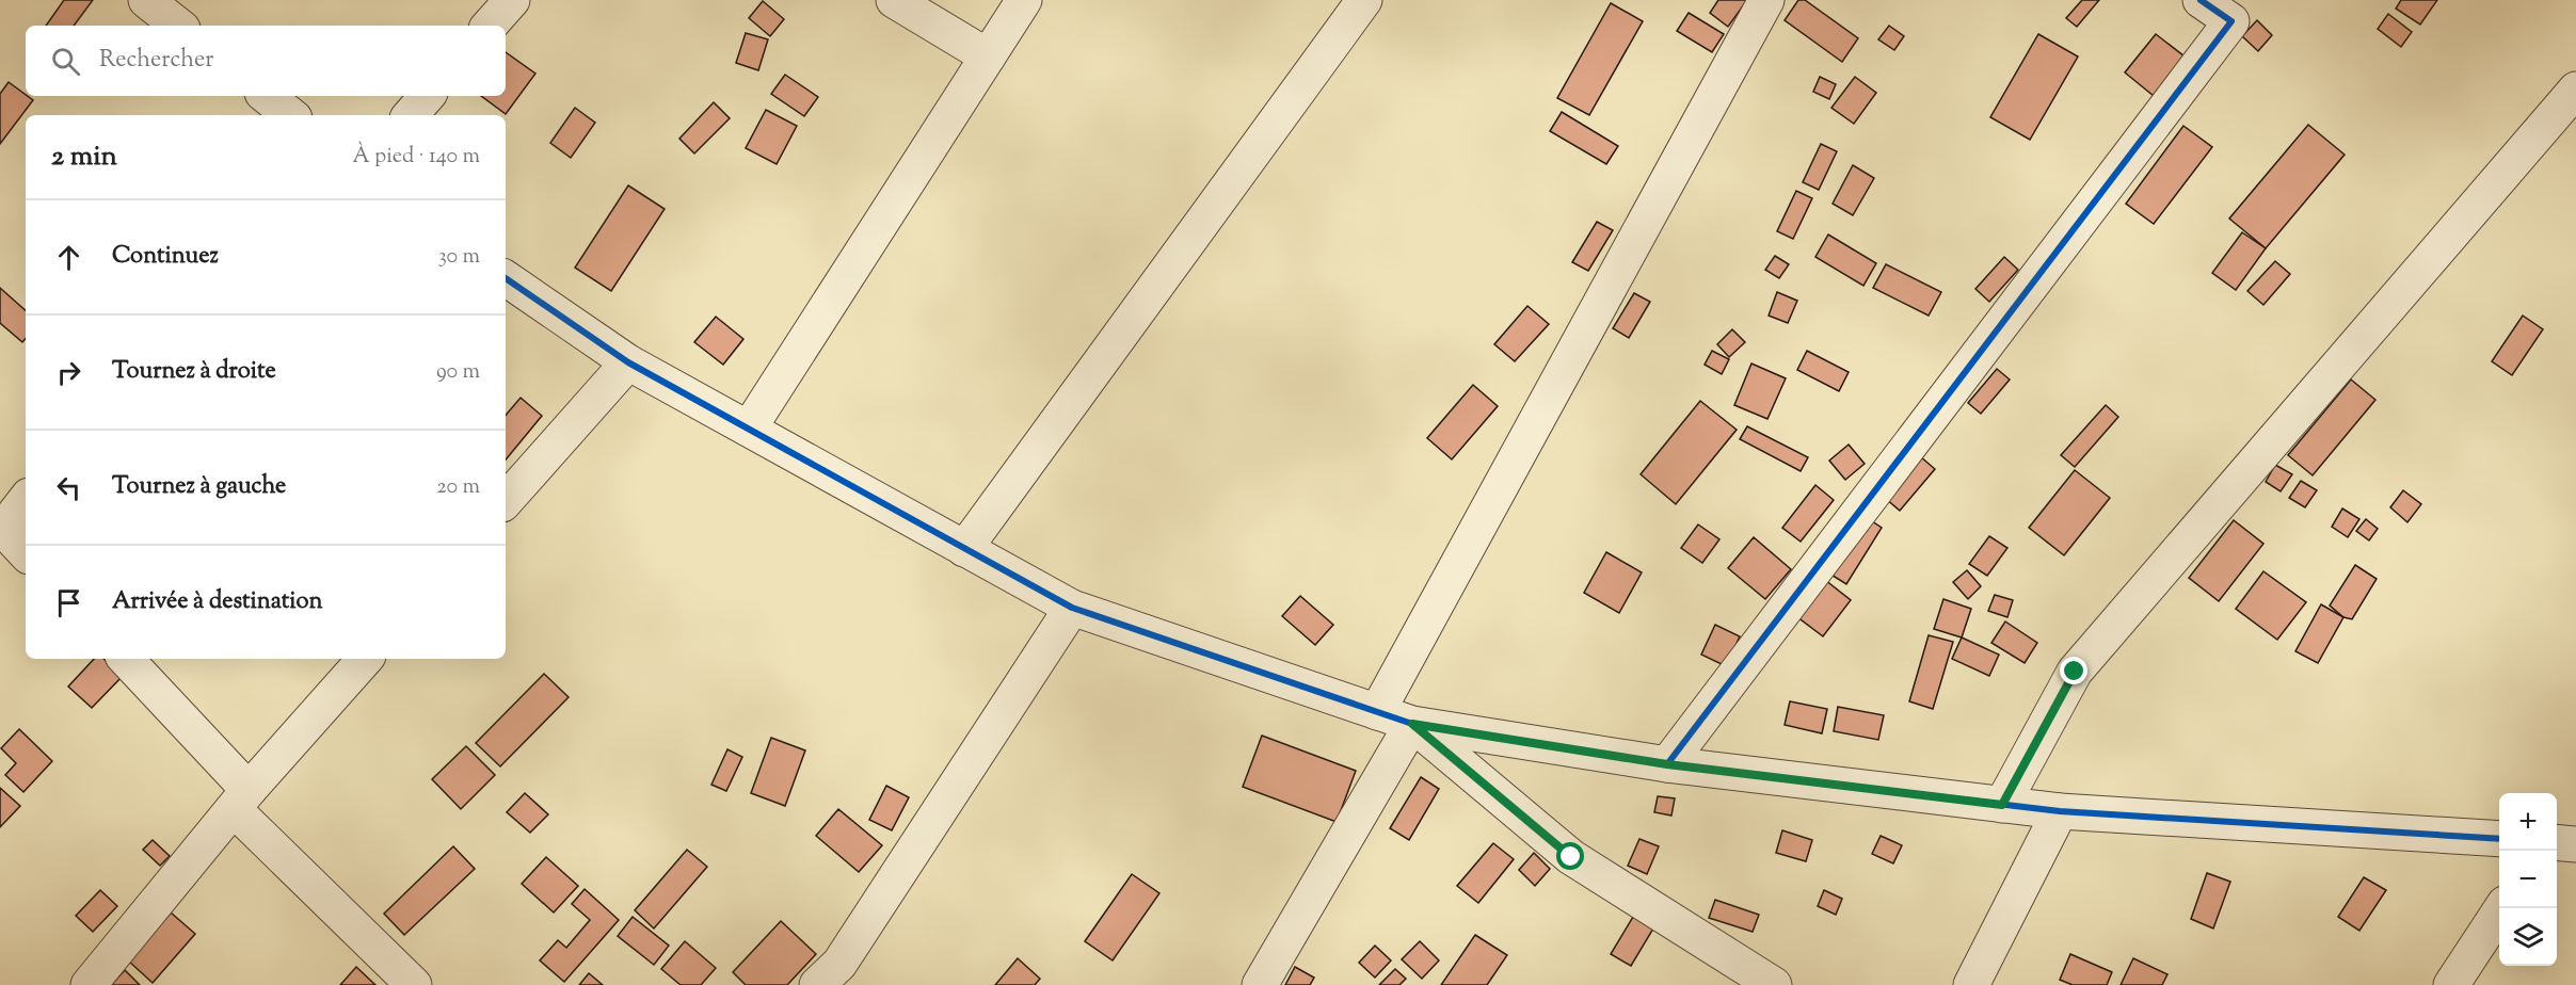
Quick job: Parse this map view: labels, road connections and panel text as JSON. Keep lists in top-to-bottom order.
{
  "page": {
    "search": "Rechercher",
    "heading": ["2 min", "À pied · 140 m"],
    "list": [
      ["Continuez", "30 m"],
      ["Tournez à droite", "90 m"],
      ["Tournez à gauche", "20 m"],
      "Arrivée à destination"
    ],
    "map_buttons": ["+", "−"]
  }
}
